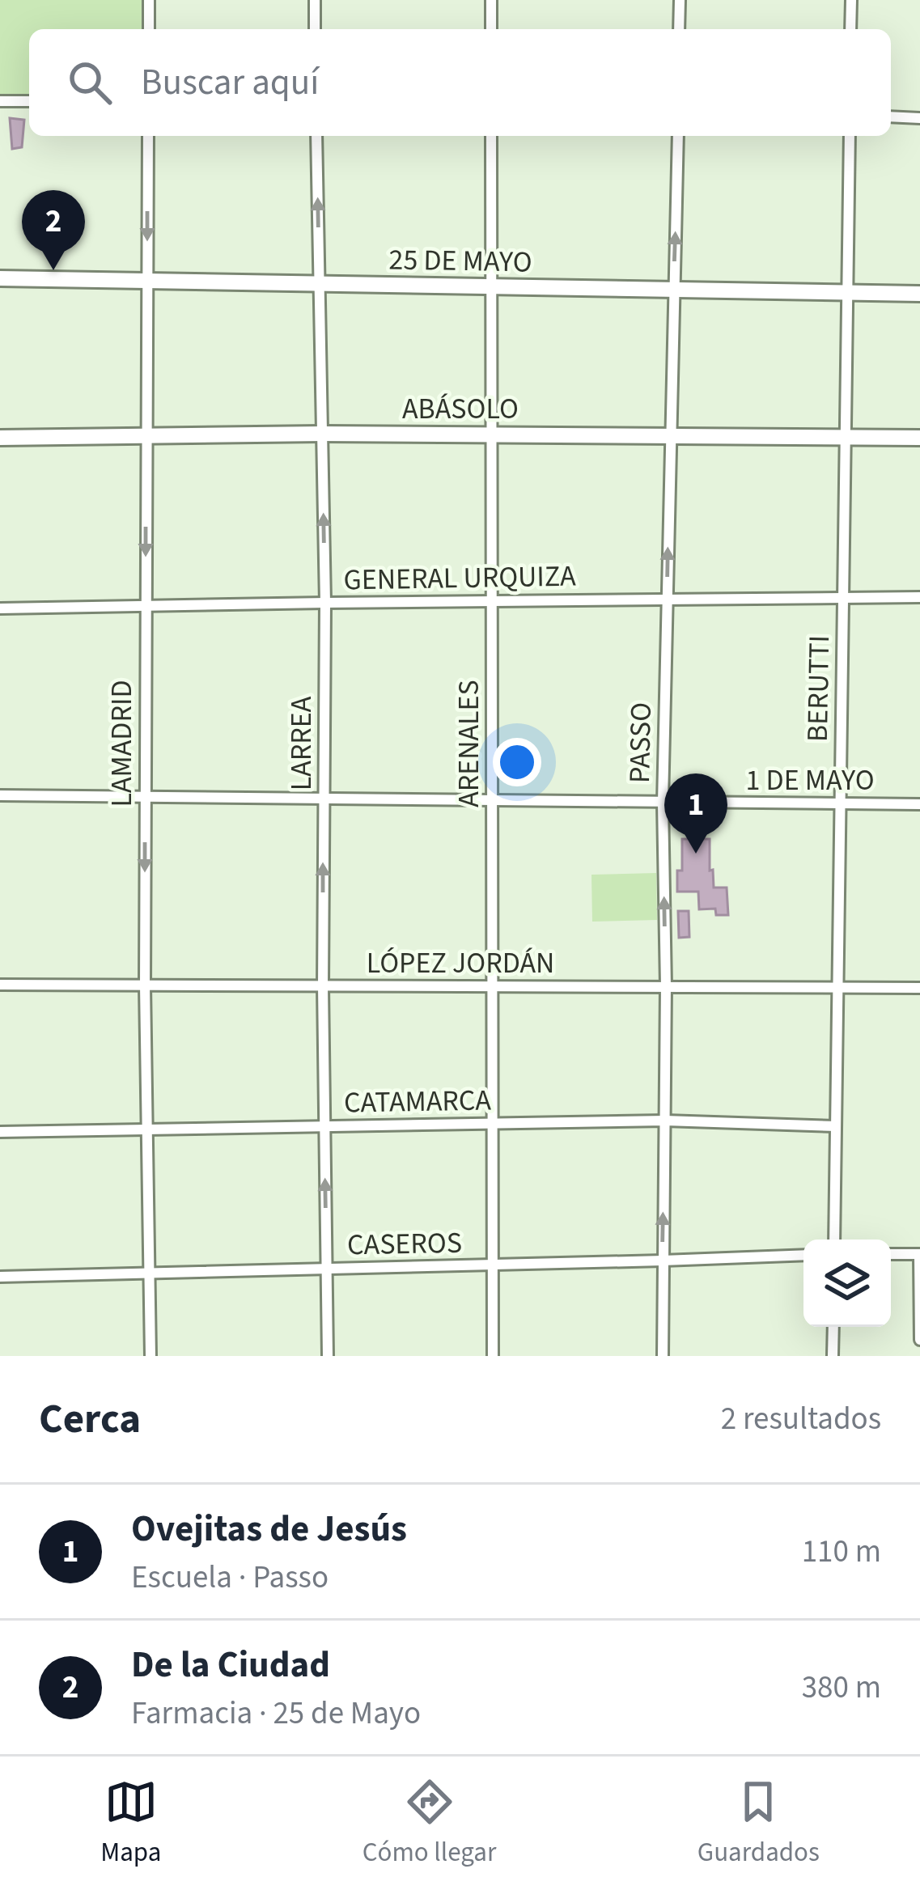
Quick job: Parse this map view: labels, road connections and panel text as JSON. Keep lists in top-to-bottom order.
{
  "streets": {
    "street": [
      "25 DE MAYO",
      "ABÁSOLO",
      "GENERAL URQUIZA",
      "BERUTTI",
      "PASSO",
      "LAMADRID",
      "LARREA",
      "ARENALES",
      "1 DE MAYO",
      "LÓPEZ JORDÁN",
      "CATAMARCA",
      "CASEROS"
    ]
  },
  "crossings": [
    ["25 DE MAYO", "BERUTTI"],
    ["25 DE MAYO", "PASSO"],
    ["25 DE MAYO", "LAMADRID"],
    ["25 DE MAYO", "LARREA"],
    ["25 DE MAYO", "ARENALES"],
    ["ABÁSOLO", "BERUTTI"],
    ["ABÁSOLO", "PASSO"],
    ["ABÁSOLO", "LAMADRID"],
    ["ABÁSOLO", "LARREA"],
    ["ABÁSOLO", "ARENALES"],
    ["GENERAL URQUIZA", "BERUTTI"],
    ["GENERAL URQUIZA", "PASSO"],
    ["GENERAL URQUIZA", "LAMADRID"],
    ["GENERAL URQUIZA", "LARREA"],
    ["GENERAL URQUIZA", "ARENALES"],
    ["BERUTTI", "1 DE MAYO"],
    ["BERUTTI", "LÓPEZ JORDÁN"],
    ["BERUTTI", "CATAMARCA"],
    ["PASSO", "1 DE MAYO"],
    ["PASSO", "LÓPEZ JORDÁN"],
    ["PASSO", "CATAMARCA"],
    ["PASSO", "CASEROS"],
    ["LAMADRID", "1 DE MAYO"],
    ["LAMADRID", "LÓPEZ JORDÁN"],
    ["LAMADRID", "CATAMARCA"],
    ["LAMADRID", "CASEROS"],
    ["LARREA", "1 DE MAYO"],
    ["LARREA", "LÓPEZ JORDÁN"],
    ["LARREA", "CATAMARCA"],
    ["LARREA", "CASEROS"],
    ["ARENALES", "1 DE MAYO"],
    ["ARENALES", "LÓPEZ JORDÁN"],
    ["ARENALES", "CATAMARCA"],
    ["ARENALES", "CASEROS"]
  ],
  "one_way": ["PASSO", "LAMADRID", "LARREA"],
  "page": {
    "search": "Buscar aquí",
    "pins": ["2", "1"],
    "heading": ["Cerca", "2 resultados"],
    "list": [
      {
        "mark": "1",
        "name": "Ovejitas de Jesús",
        "note": "Escuela · Passo",
        "value": "110 m"
      },
      {
        "mark": "2",
        "name": "De la Ciudad",
        "note": "Farmacia · 25 de Mayo",
        "value": "380 m"
      }
    ],
    "nav": ["Mapa", "Cómo llegar", "Guardados"]
  }
}
